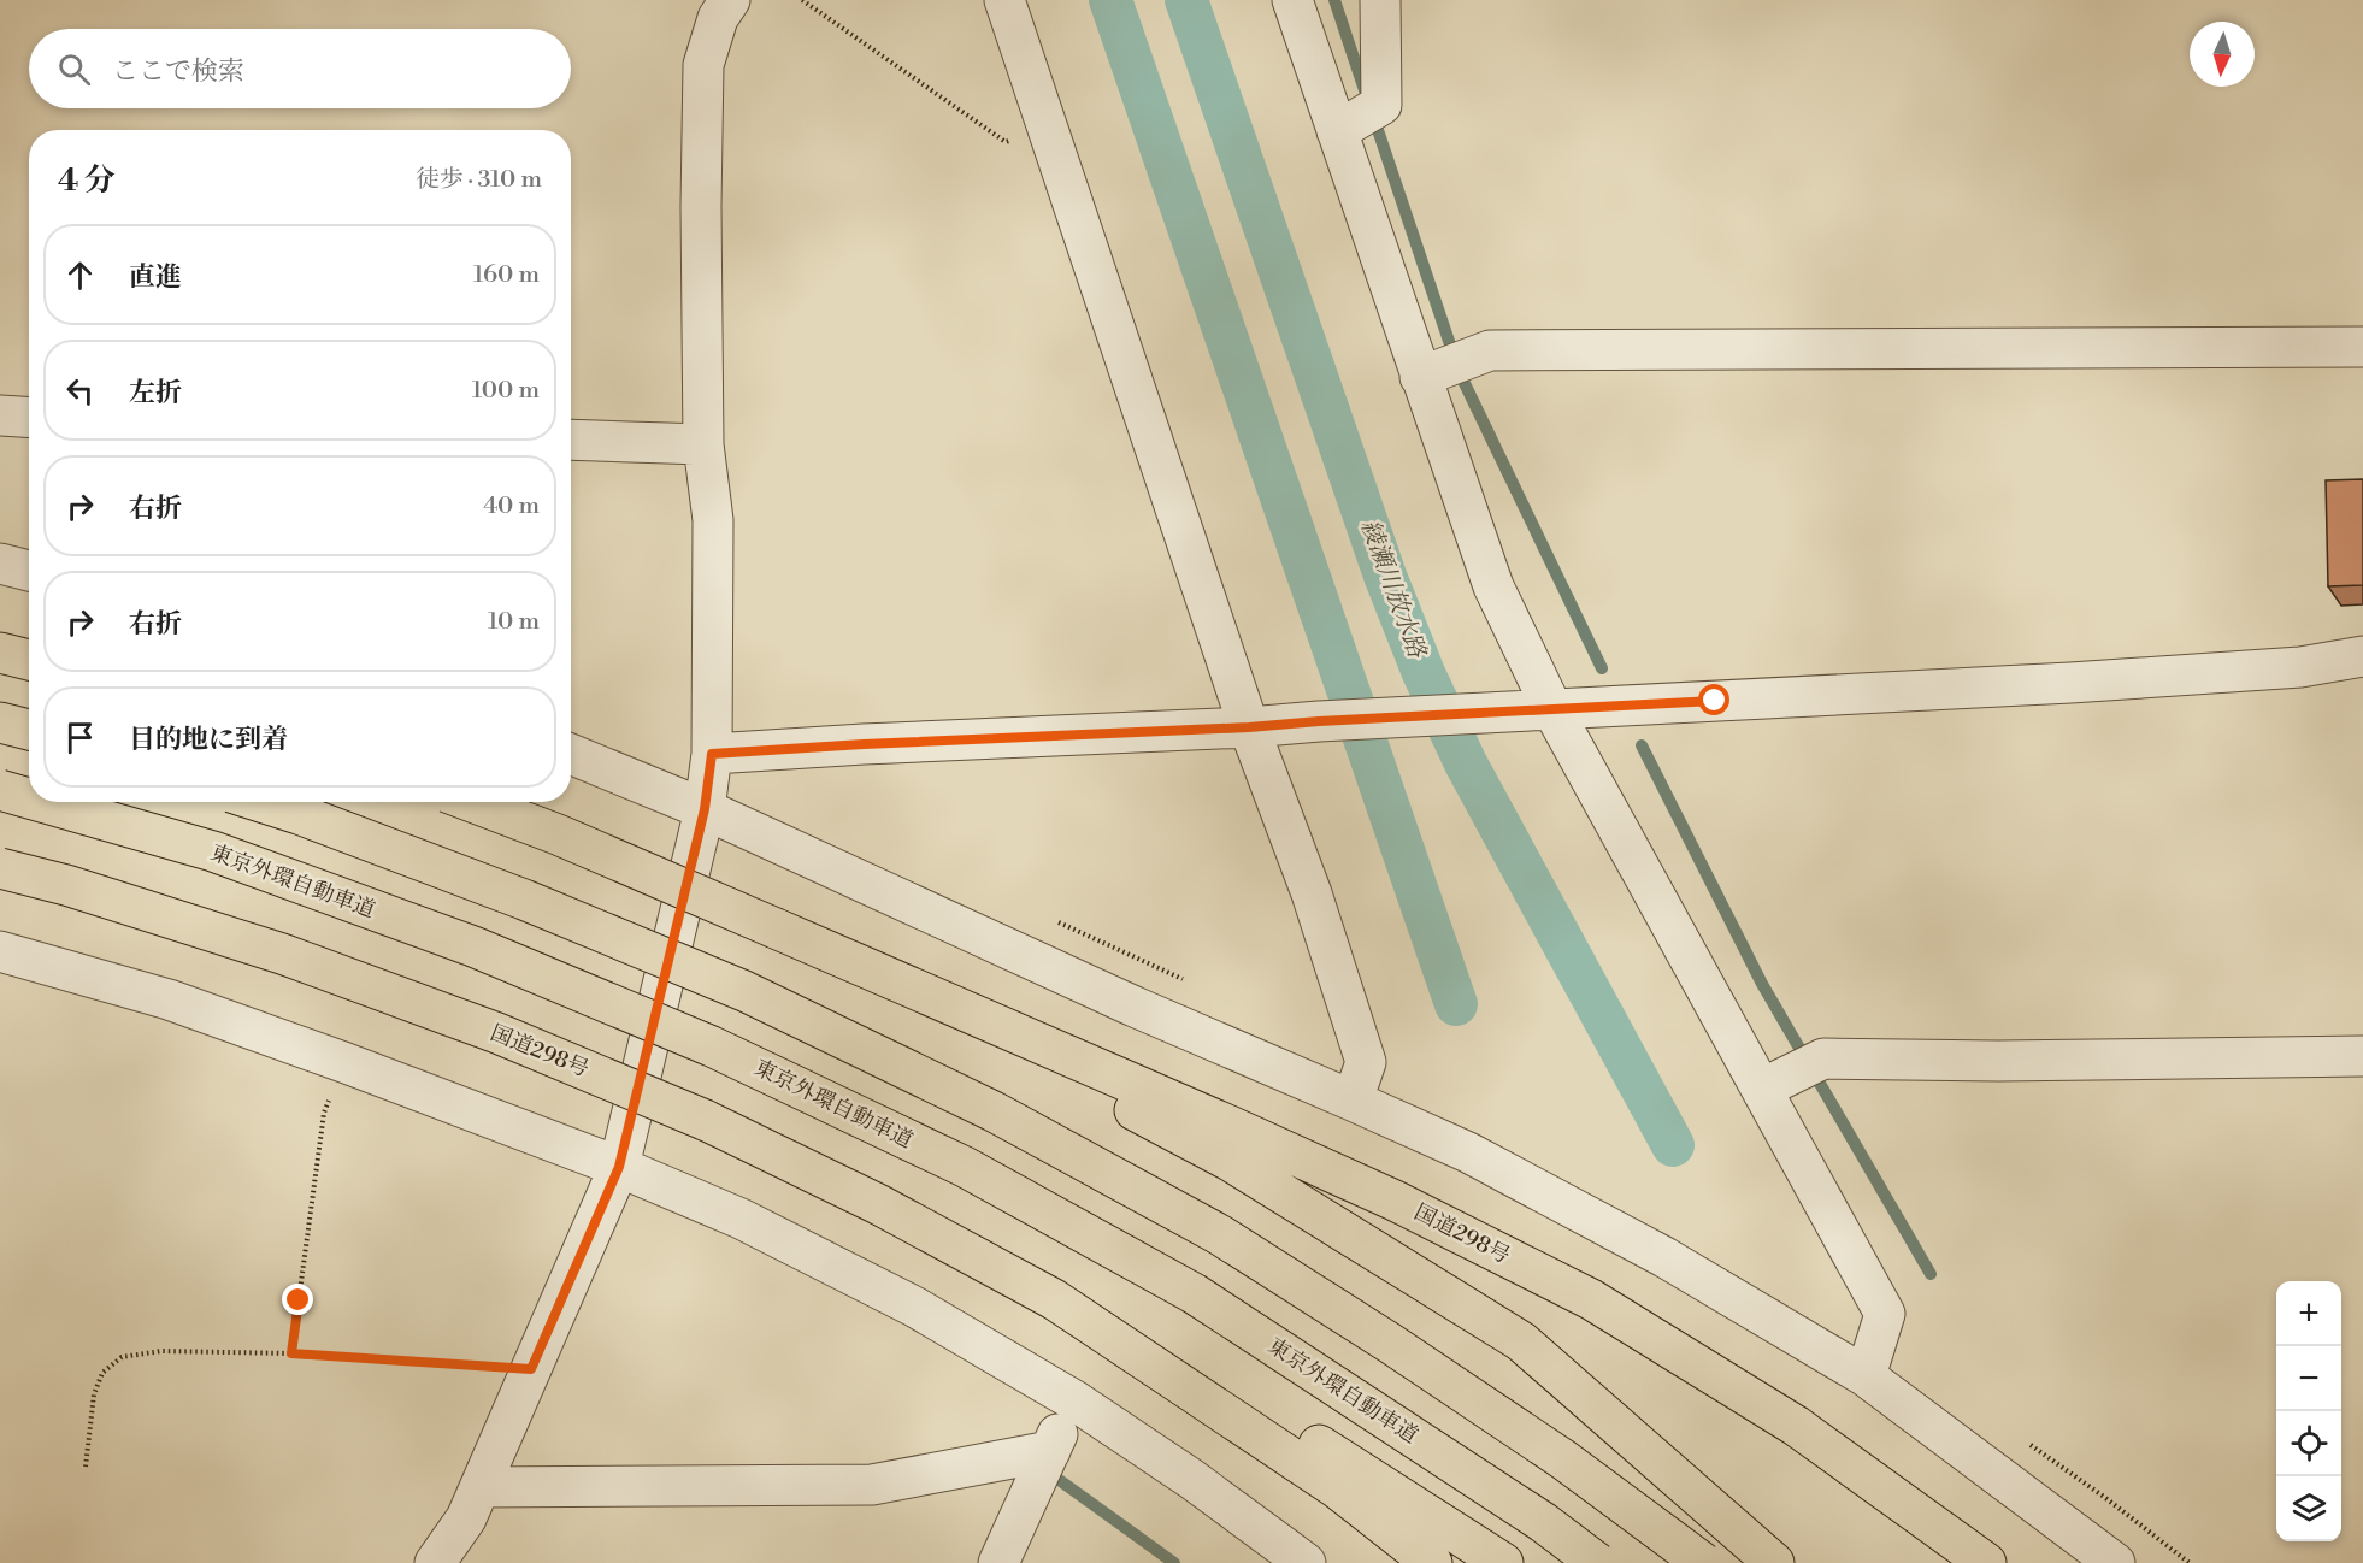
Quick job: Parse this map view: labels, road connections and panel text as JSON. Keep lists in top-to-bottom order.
{
  "streets": {
    "highway": ["東京外環自動車道", "国道298号"]
  },
  "water": ["綾瀬川放水路"],
  "north": "bottom",
  "page": {
    "search": "ここで検索",
    "heading": ["4 分", "徒歩 · 310 m"],
    "list": [
      ["直進", "160 m"],
      ["左折", "100 m"],
      ["右折", "40 m"],
      ["右折", "10 m"],
      "目的地に到着"
    ],
    "map_buttons": ["+", "−"]
  }
}
